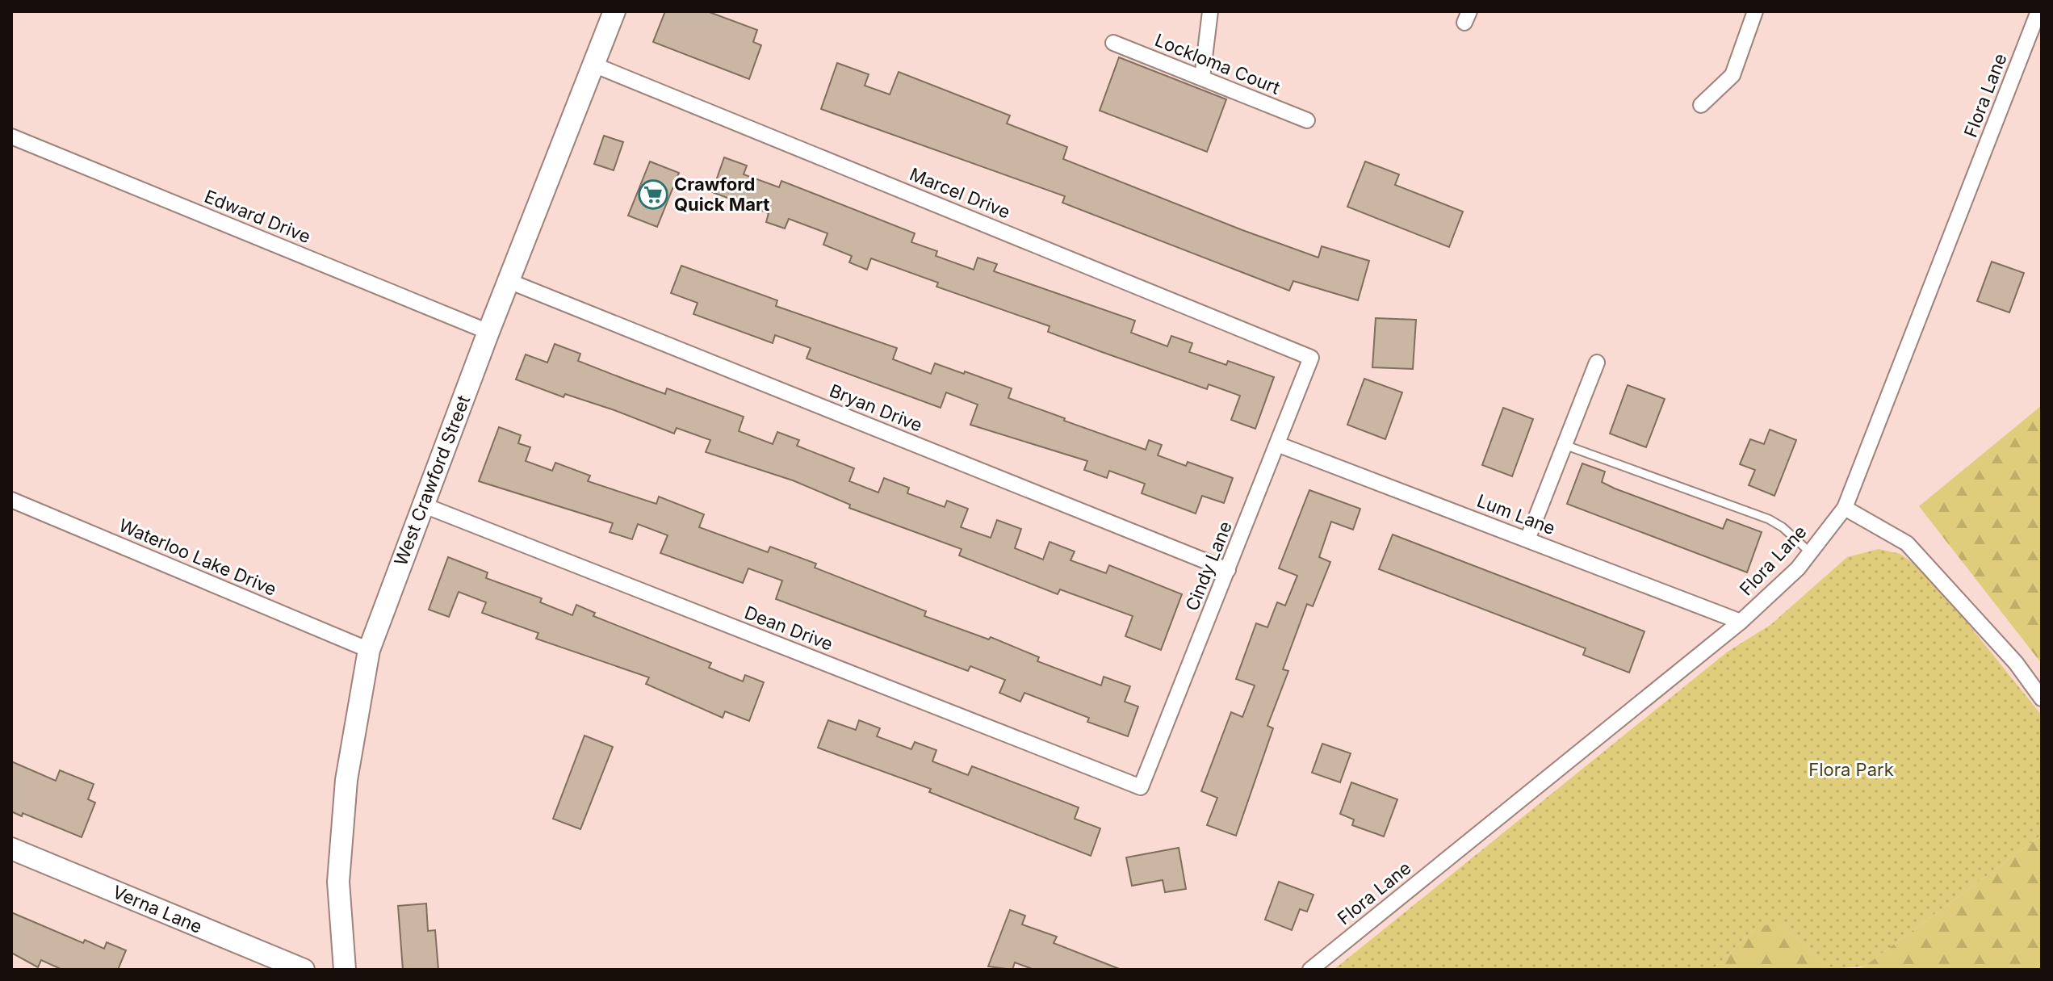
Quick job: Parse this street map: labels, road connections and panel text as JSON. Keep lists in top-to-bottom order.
{
  "streets": {
    "street": [
      "Lockloma Court",
      "Flora Lane",
      "Marcel Drive",
      "Edward Drive",
      "Bryan Drive",
      "West Crawford Street",
      "Lum Lane",
      "Waterloo Lake Drive",
      "Cindy Lane",
      "Dean Drive",
      "Verna Lane"
    ]
  },
  "crossings": [
    ["Flora Lane", "Lum Lane"],
    ["Marcel Drive", "West Crawford Street"],
    ["Marcel Drive", "Cindy Lane"],
    ["Edward Drive", "West Crawford Street"],
    ["Bryan Drive", "West Crawford Street"],
    ["Bryan Drive", "Cindy Lane"],
    ["West Crawford Street", "Waterloo Lake Drive"],
    ["West Crawford Street", "Dean Drive"],
    ["Lum Lane", "Cindy Lane"],
    ["Cindy Lane", "Dean Drive"]
  ],
  "parks": ["Flora Park"],
  "places": {
    "supermarket": ["Crawford Quick Mart"]
  }
}
